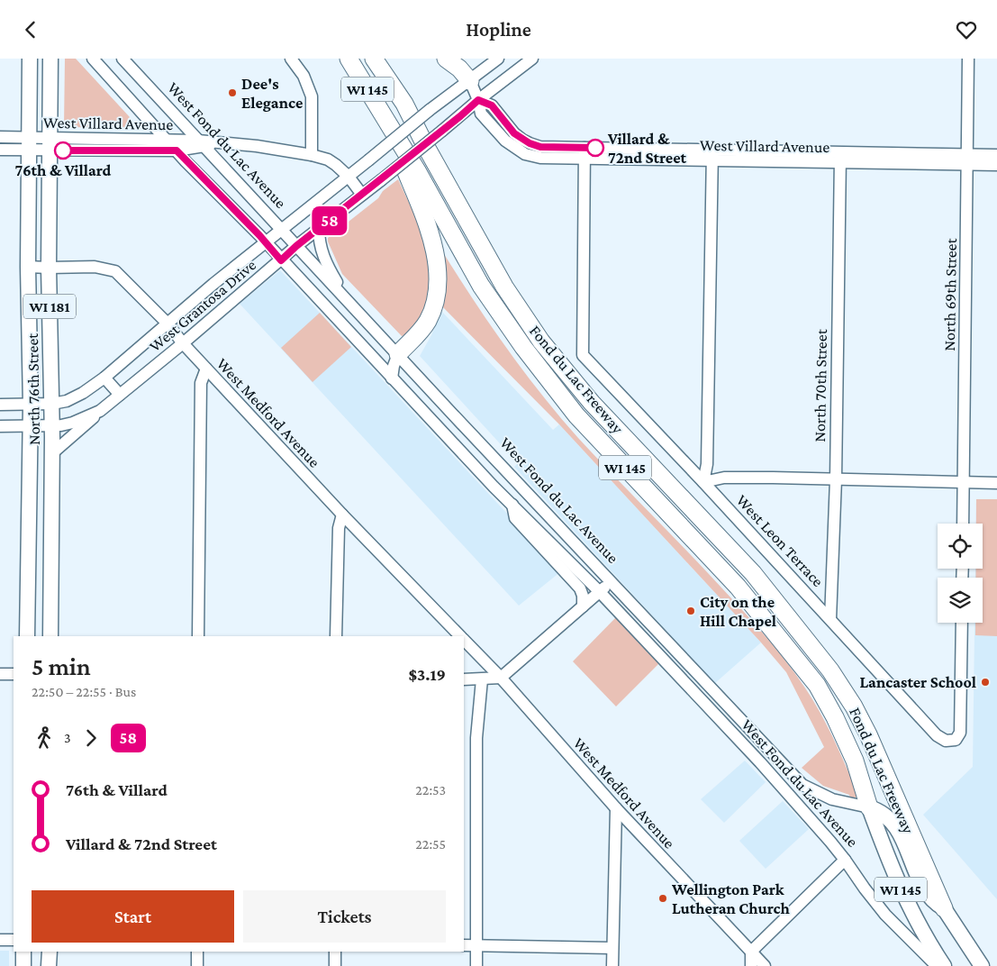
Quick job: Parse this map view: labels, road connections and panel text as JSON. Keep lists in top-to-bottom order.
{
  "streets": {
    "highway": ["WI 145", "Fond du Lac Freeway"],
    "main road": ["West Fond du Lac Avenue", "WI 181", "North 76th Street"],
    "street": [
      "West Villard Avenue",
      "North 69th Street",
      "West Grantosa Drive",
      "North 70th Street",
      "West Medford Avenue",
      "West Leon Terrace"
    ]
  },
  "crossings": [
    ["WI 145", "Fond du Lac Freeway"],
    ["West Villard Avenue", "West Fond du Lac Avenue"],
    ["West Villard Avenue", "North 69th Street"],
    ["West Villard Avenue", "West Grantosa Drive"],
    ["West Villard Avenue", "North 70th Street"],
    ["West Villard Avenue", "North 76th Street"],
    ["West Villard Avenue", "West Leon Terrace"],
    ["West Fond du Lac Avenue", "West Grantosa Drive"],
    ["West Fond du Lac Avenue", "Fond du Lac Freeway"],
    ["West Grantosa Drive", "North 76th Street"],
    ["West Grantosa Drive", "West Medford Avenue"],
    ["North 70th Street", "West Leon Terrace"],
    ["North 76th Street", "West Medford Avenue"]
  ],
  "places": [
    "Dee's Elegance",
    "Villard & 72nd Street",
    "76th & Villard",
    "City on the Hill Chapel",
    "Lancaster School",
    "Wellington Park Lutheran Church"
  ],
  "lines": ["bus line 58"],
  "page": {
    "header": "Hopline",
    "on_map": "58",
    "heading": ["5 min", "22:50 – 22:55 · Bus", "$3.19"],
    "legs": ["3", "58"],
    "list": [
      {
        "name": "76th & Villard",
        "value": "22:53"
      },
      {
        "name": "Villard & 72nd Street",
        "value": "22:55"
      }
    ],
    "buttons": ["Start", "Tickets"]
  }
}
